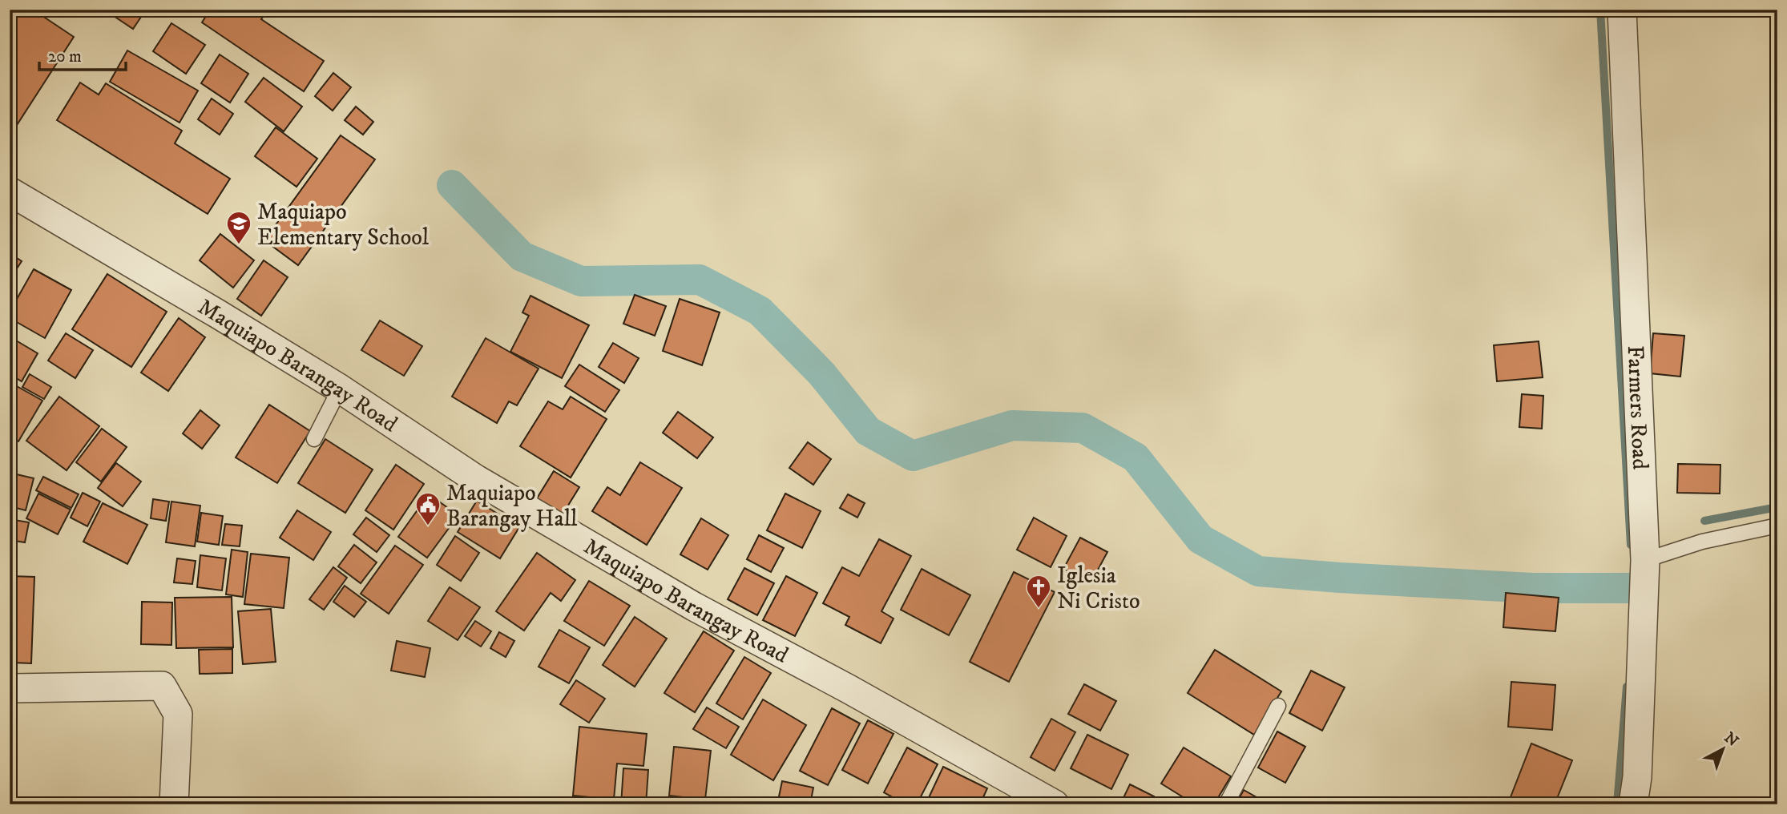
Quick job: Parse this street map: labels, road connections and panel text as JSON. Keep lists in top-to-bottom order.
{
  "streets": {
    "street": ["Maquiapo Barangay Road", "Farmers Road"]
  },
  "places": {
    "school or university": ["Maquiapo Elementary School"],
    "public building": ["Maquiapo Barangay Hall"],
    "church": ["Iglesia Ni Cristo"]
  },
  "scale_bar": "20 m",
  "north": "top right"
}
